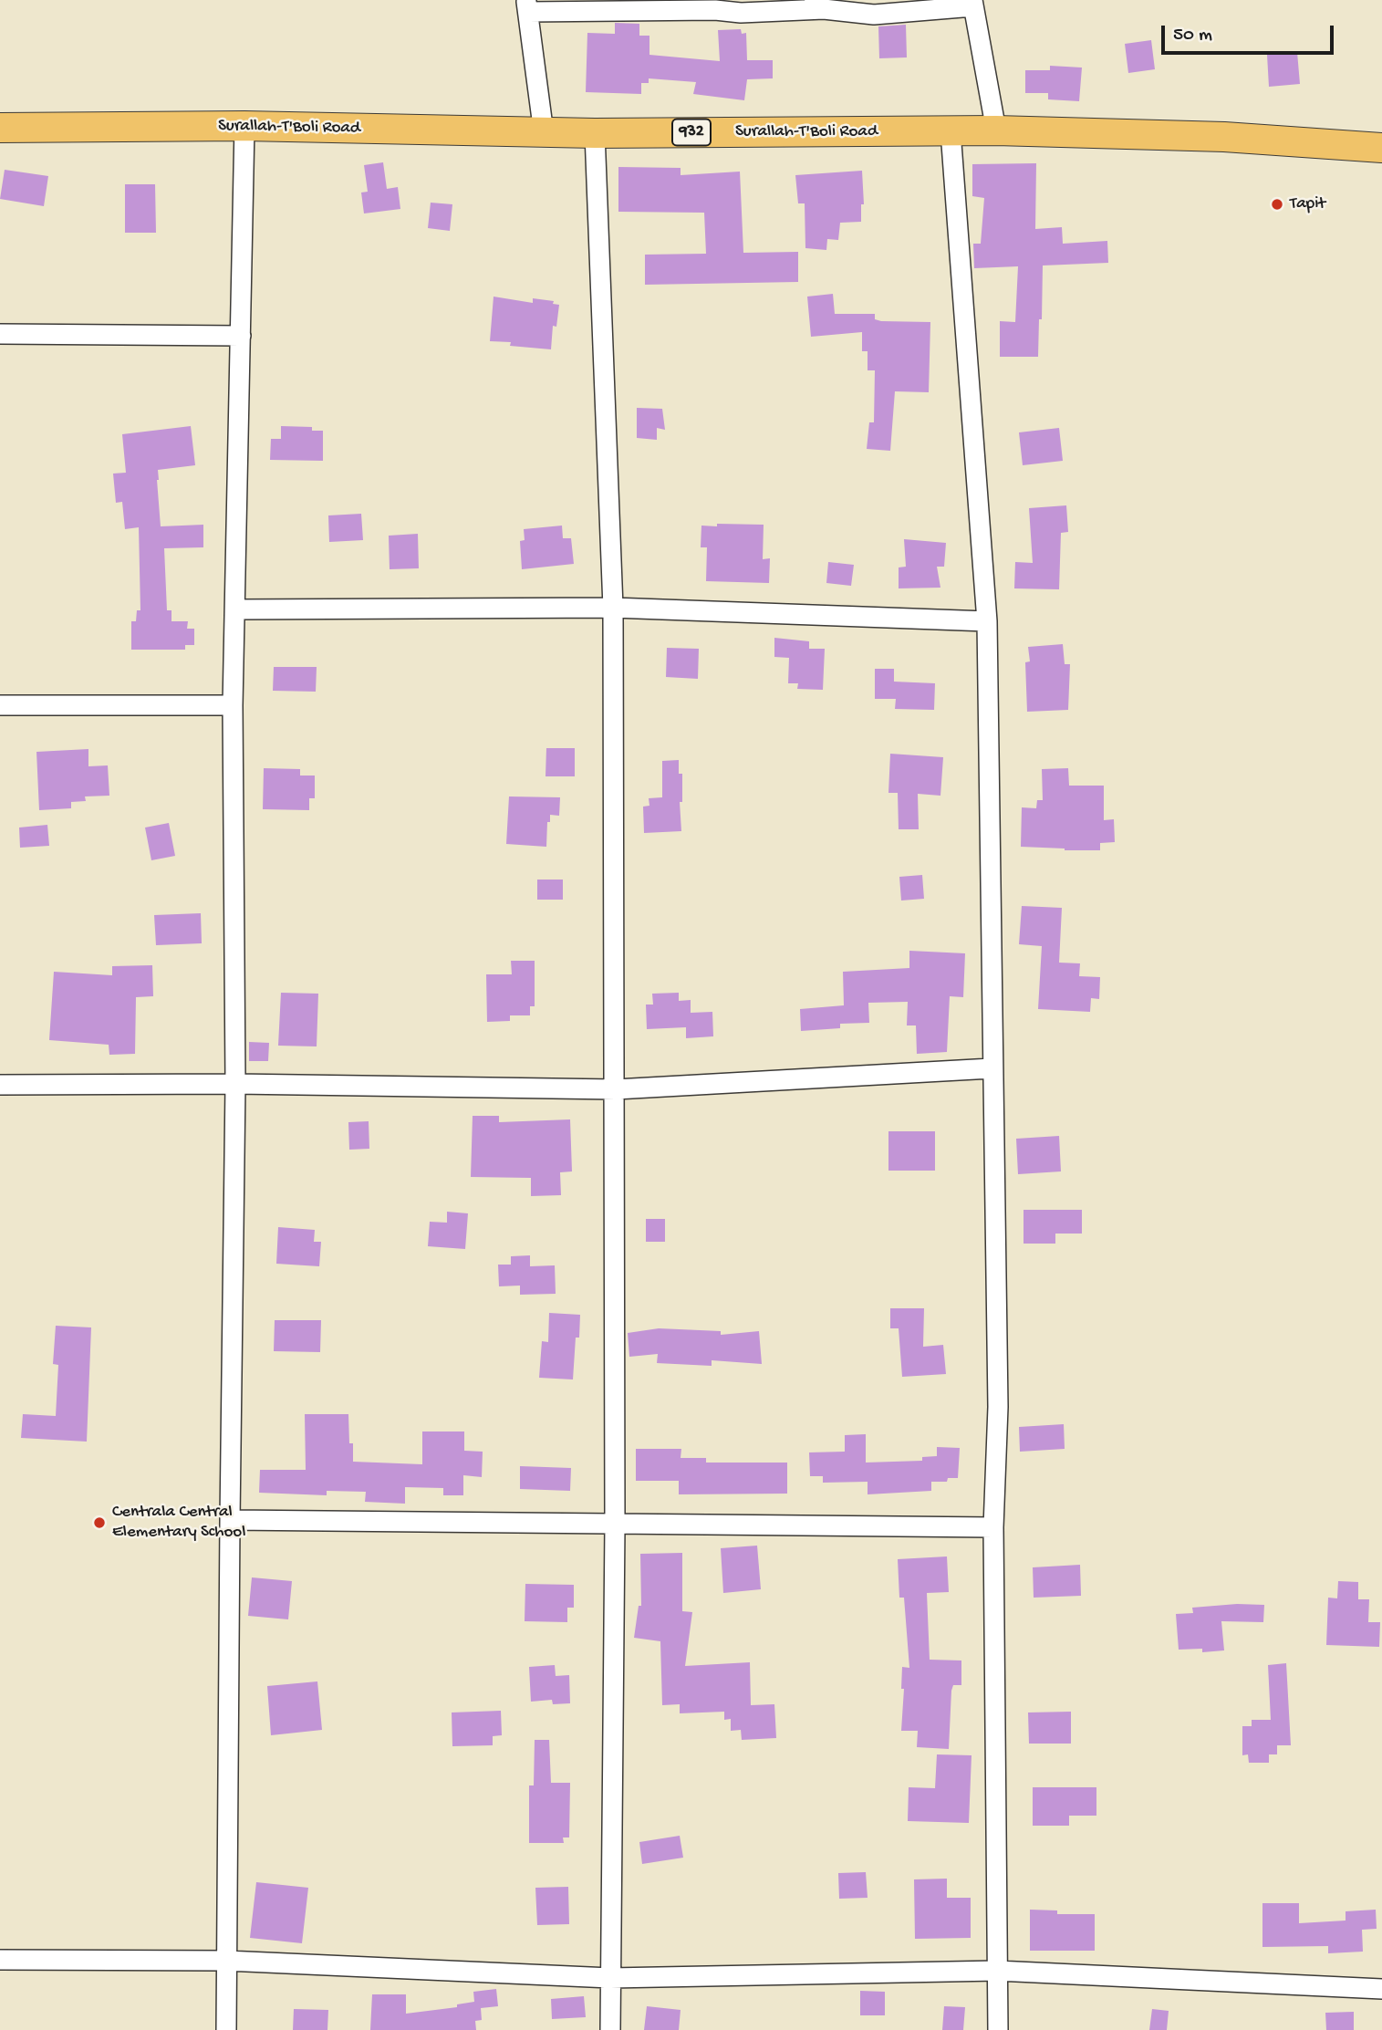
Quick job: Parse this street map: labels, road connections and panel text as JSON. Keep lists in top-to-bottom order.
{
  "streets": {
    "main road": ["Surallah-T'Boli Road", "932"]
  },
  "places": ["Tapit", "Centrala Central Elementary School"],
  "scale_bar": "50 m"
}
